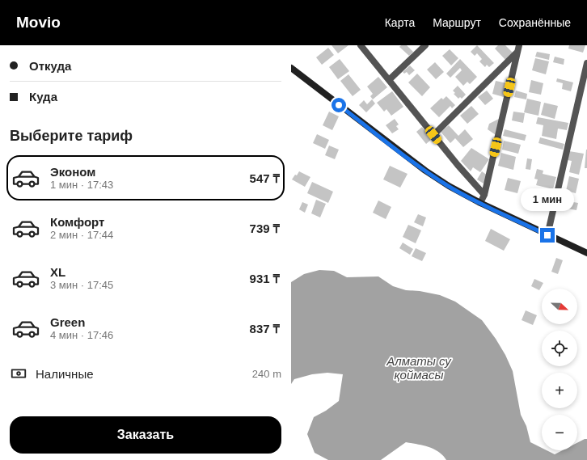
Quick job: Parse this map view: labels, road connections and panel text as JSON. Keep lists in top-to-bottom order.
{
  "water": ["Алматы су қоймасы"],
  "north": "right",
  "page": {
    "header": "Movio",
    "nav": ["Карта", "Маршрут", "Сохранённые"],
    "banner": ["Откуда", "Куда"],
    "heading": "Выберите тариф",
    "list": [
      {
        "name": "Эконом",
        "note": "1 мин · 17:43",
        "value": "547 ₸"
      },
      {
        "name": "Комфорт",
        "note": "2 мин · 17:44",
        "value": "739 ₸"
      },
      {
        "name": "XL",
        "note": "3 мин · 17:45",
        "value": "931 ₸"
      },
      {
        "name": "Green",
        "note": "4 мин · 17:46",
        "value": "837 ₸"
      }
    ],
    "bubble": "1 мин",
    "map_buttons": ["+", "−"],
    "pay": ["Наличные", "240 m"],
    "buttons": "Заказать"
  }
}
